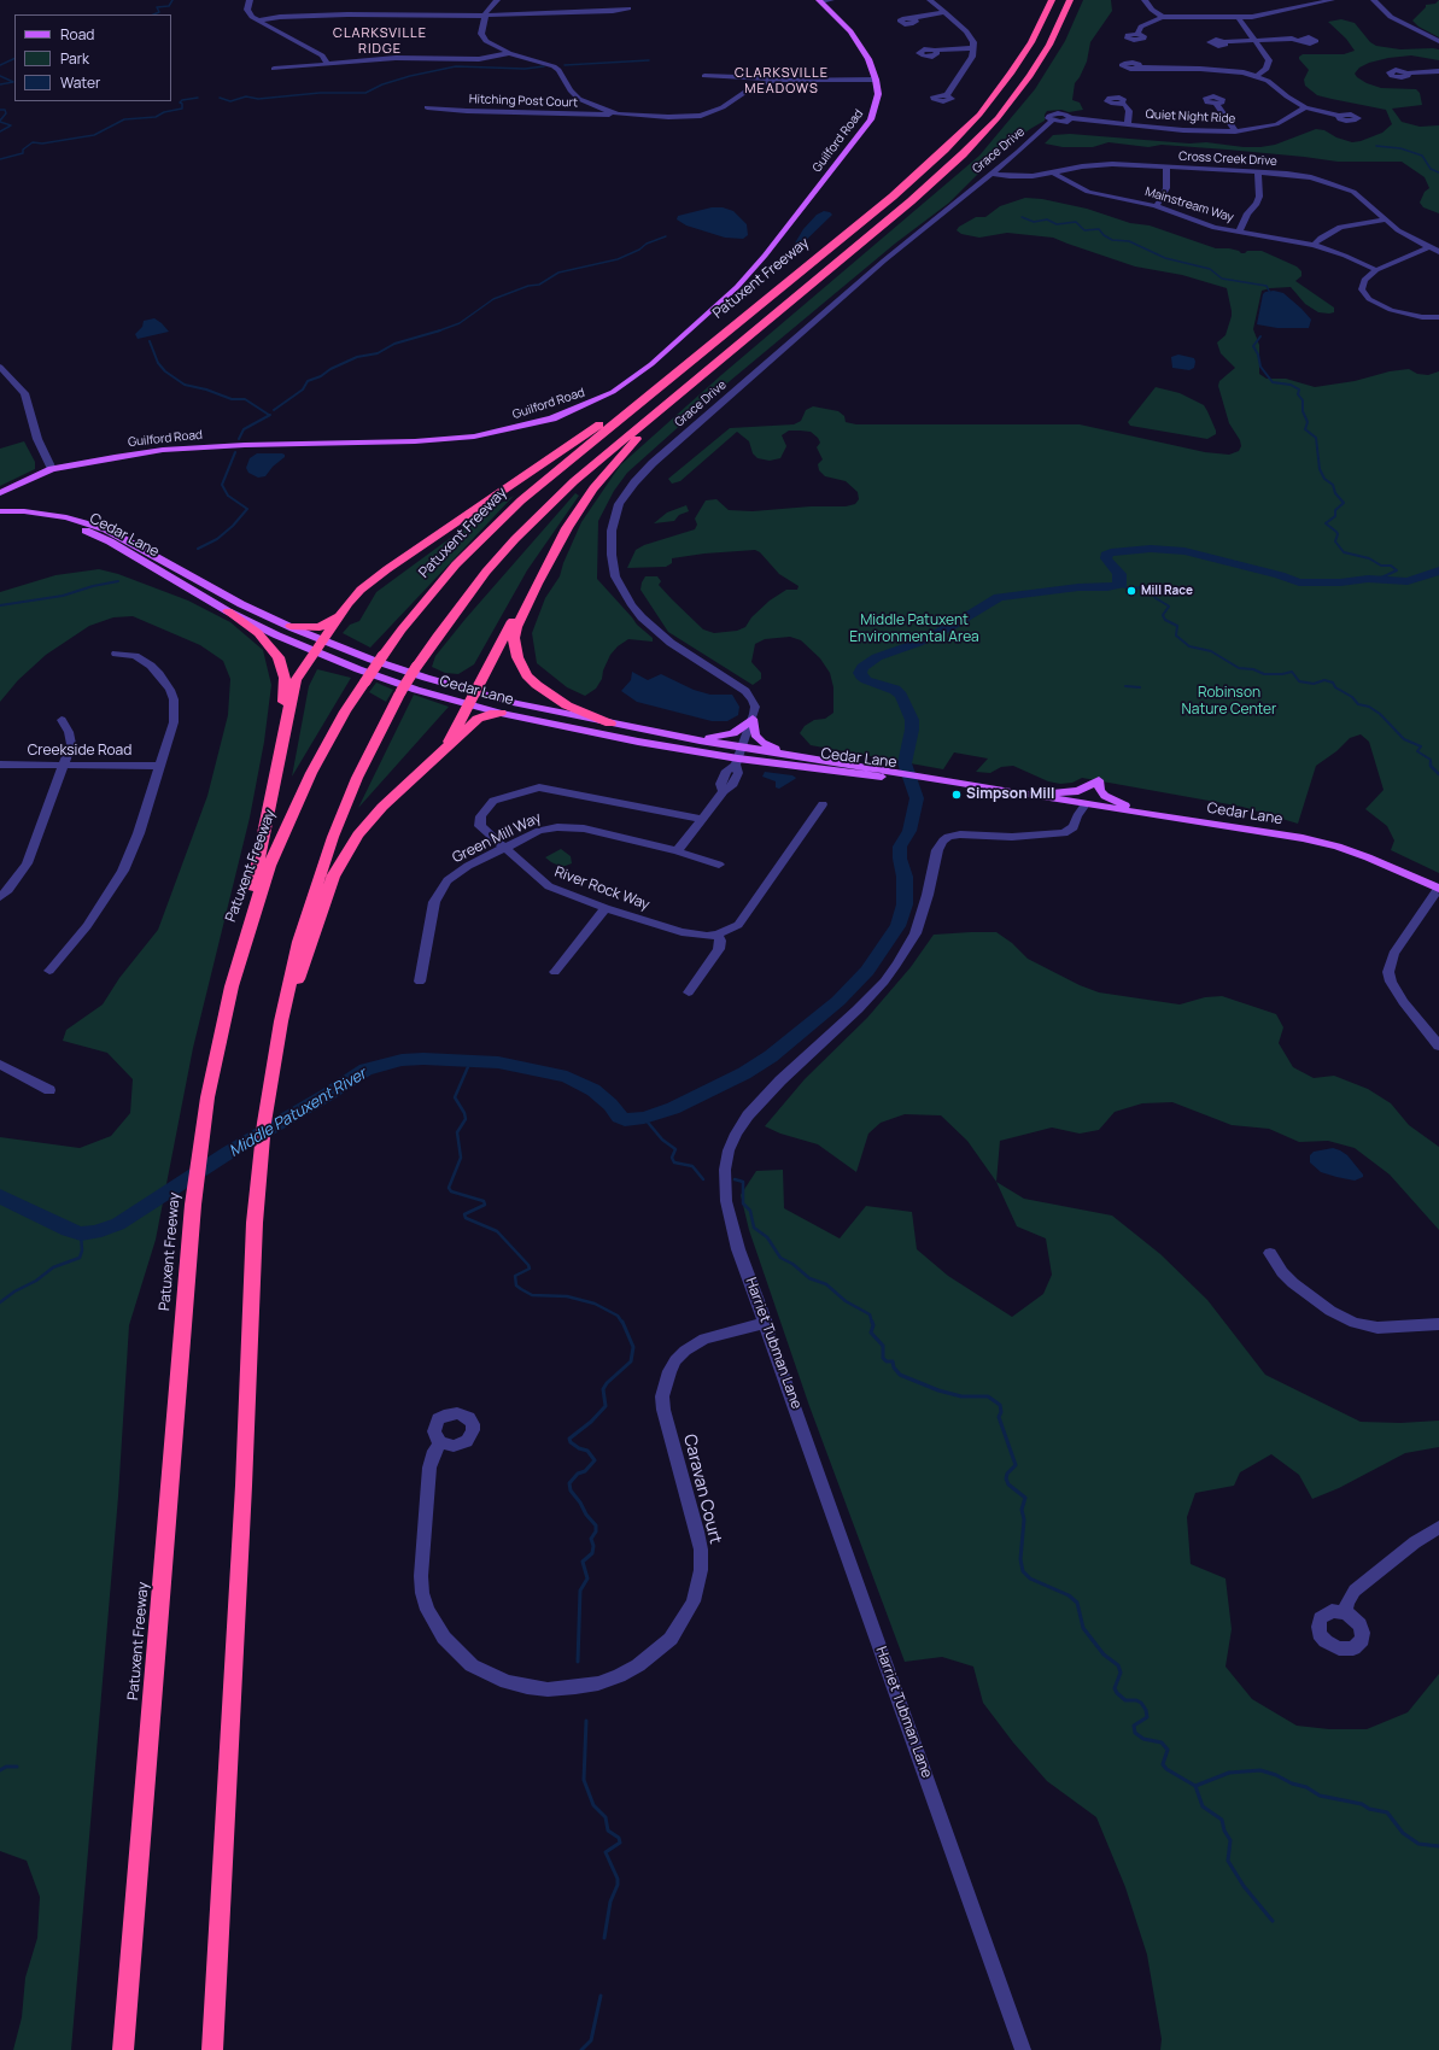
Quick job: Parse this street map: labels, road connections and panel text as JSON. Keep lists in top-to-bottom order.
{
  "streets": {
    "highway": ["Patuxent Freeway"],
    "main road": ["Guilford Road", "Cedar Lane"],
    "street": [
      "Hitching Post Court",
      "Quiet Night Ride",
      "Grace Drive",
      "Cross Creek Drive",
      "Mainstream Way",
      "Creekside Road",
      "Green Mill Way",
      "River Rock Way",
      "Harriet Tubman Lane",
      "Caravan Court"
    ]
  },
  "crossings": [
    ["Quiet Night Ride", "Grace Drive"],
    ["Grace Drive", "Cross Creek Drive"],
    ["Cross Creek Drive", "Mainstream Way"],
    ["Cedar Lane", "Harriet Tubman Lane"],
    ["Green Mill Way", "River Rock Way"],
    ["Harriet Tubman Lane", "Caravan Court"]
  ],
  "districts": ["CLARKSVILLE RIDGE", "CLARKSVILLE MEADOWS"],
  "water": ["Middle Patuxent River"],
  "parks": ["Middle Patuxent Environmental Area", "Robinson Nature Center"],
  "places": ["Mill Race", "Simpson Mill"],
  "legend": ["Road", "Park", "Water"]
}
